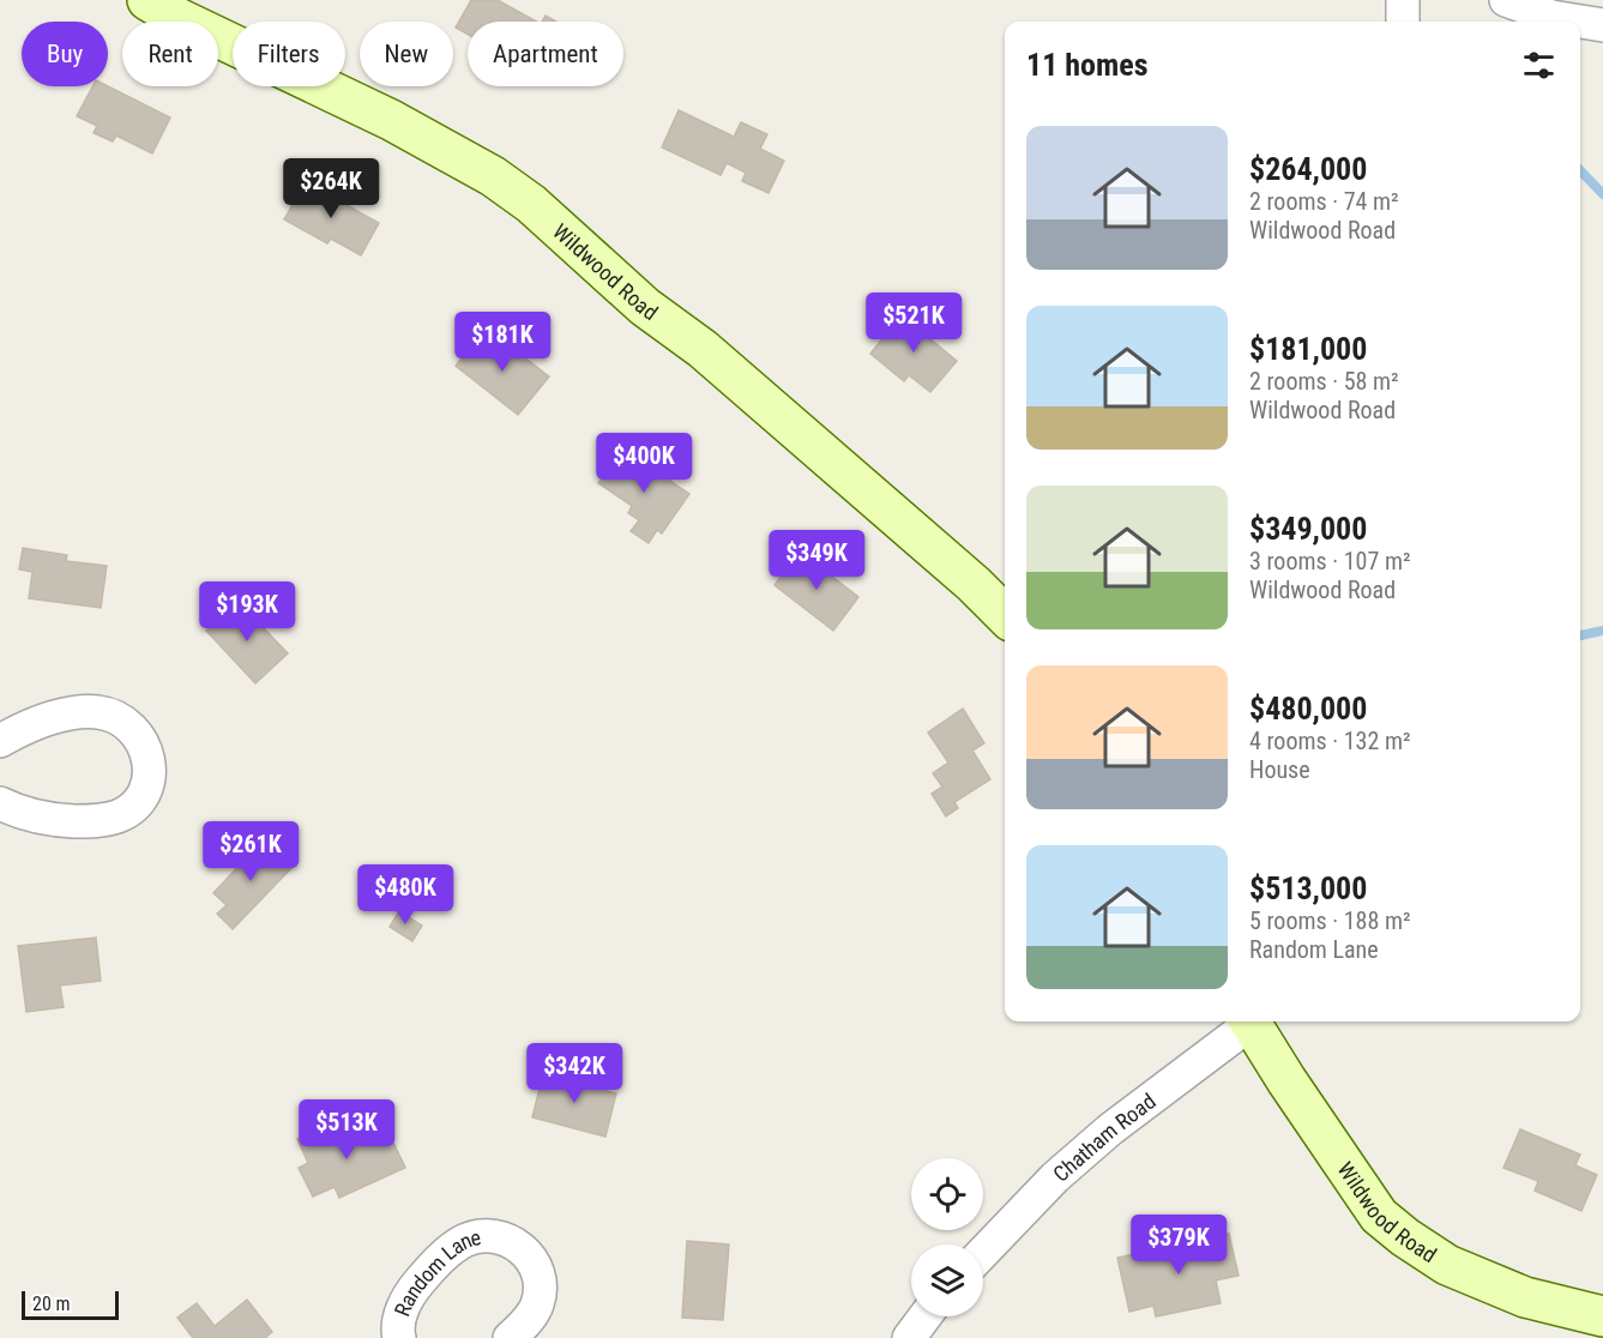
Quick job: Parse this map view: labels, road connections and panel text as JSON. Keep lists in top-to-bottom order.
{
  "streets": {
    "street": ["Wildwood Road", "Chatham Road", "Random Lane"]
  },
  "scale_bar": "20 m",
  "page": {
    "chip": [
      "Buy",
      "Rent",
      "Filters",
      "New",
      "Apartment"
    ],
    "heading": "11 homes",
    "list": [
      {
        "name": "$264,000",
        "note": "2 rooms · 74 m² · Wildwood Road"
      },
      {
        "name": "$181,000",
        "note": "2 rooms · 58 m² · Wildwood Road"
      },
      {
        "name": "$349,000",
        "note": "3 rooms · 107 m² · Wildwood Road"
      },
      {
        "name": "$480,000",
        "note": "4 rooms · 132 m² · House"
      },
      {
        "name": "$513,000",
        "note": "5 rooms · 188 m² · Random Lane"
      }
    ],
    "price": [
      "$264K",
      "$521K",
      "$181K",
      "$400K",
      "$349K",
      "$193K",
      "$261K",
      "$480K",
      "$342K",
      "$513K",
      "$379K"
    ],
    "scale": "20 m"
  }
}
